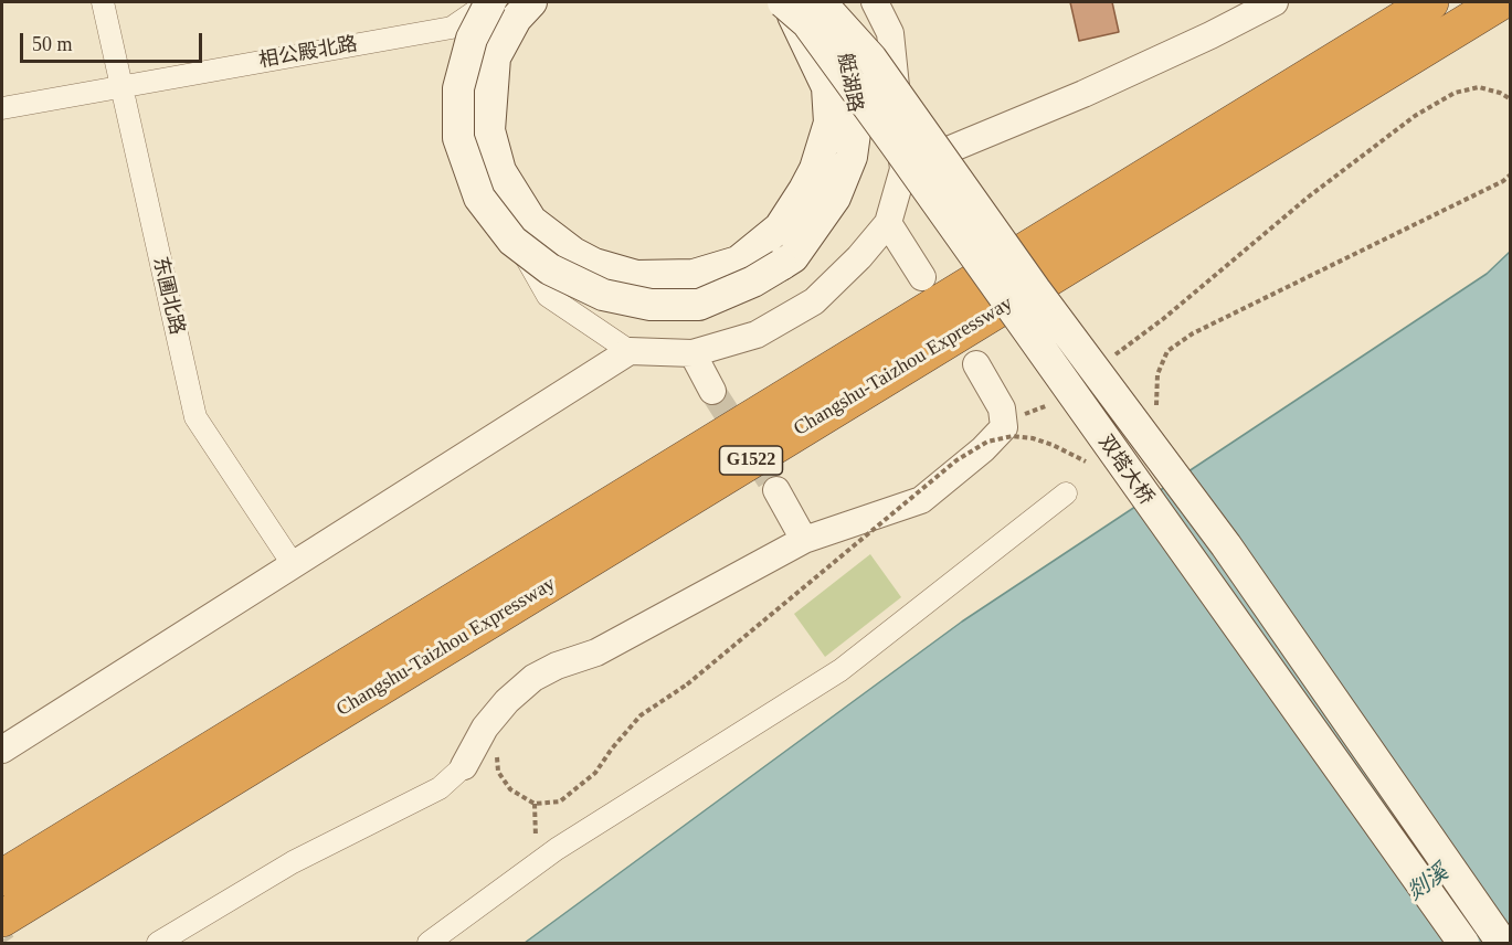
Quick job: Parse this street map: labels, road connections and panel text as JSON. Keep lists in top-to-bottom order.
{
  "streets": {
    "highway": ["Changshu-Taizhou Expressway", "G1522"],
    "main road": ["艇湖路", "双塔大桥"],
    "street": ["相公殿北路", "东圃北路"]
  },
  "crossings": [
    ["相公殿北路", "东圃北路"],
    ["艇湖路", "双塔大桥"]
  ],
  "water": ["剡溪"],
  "scale_bar": "50 m"
}
